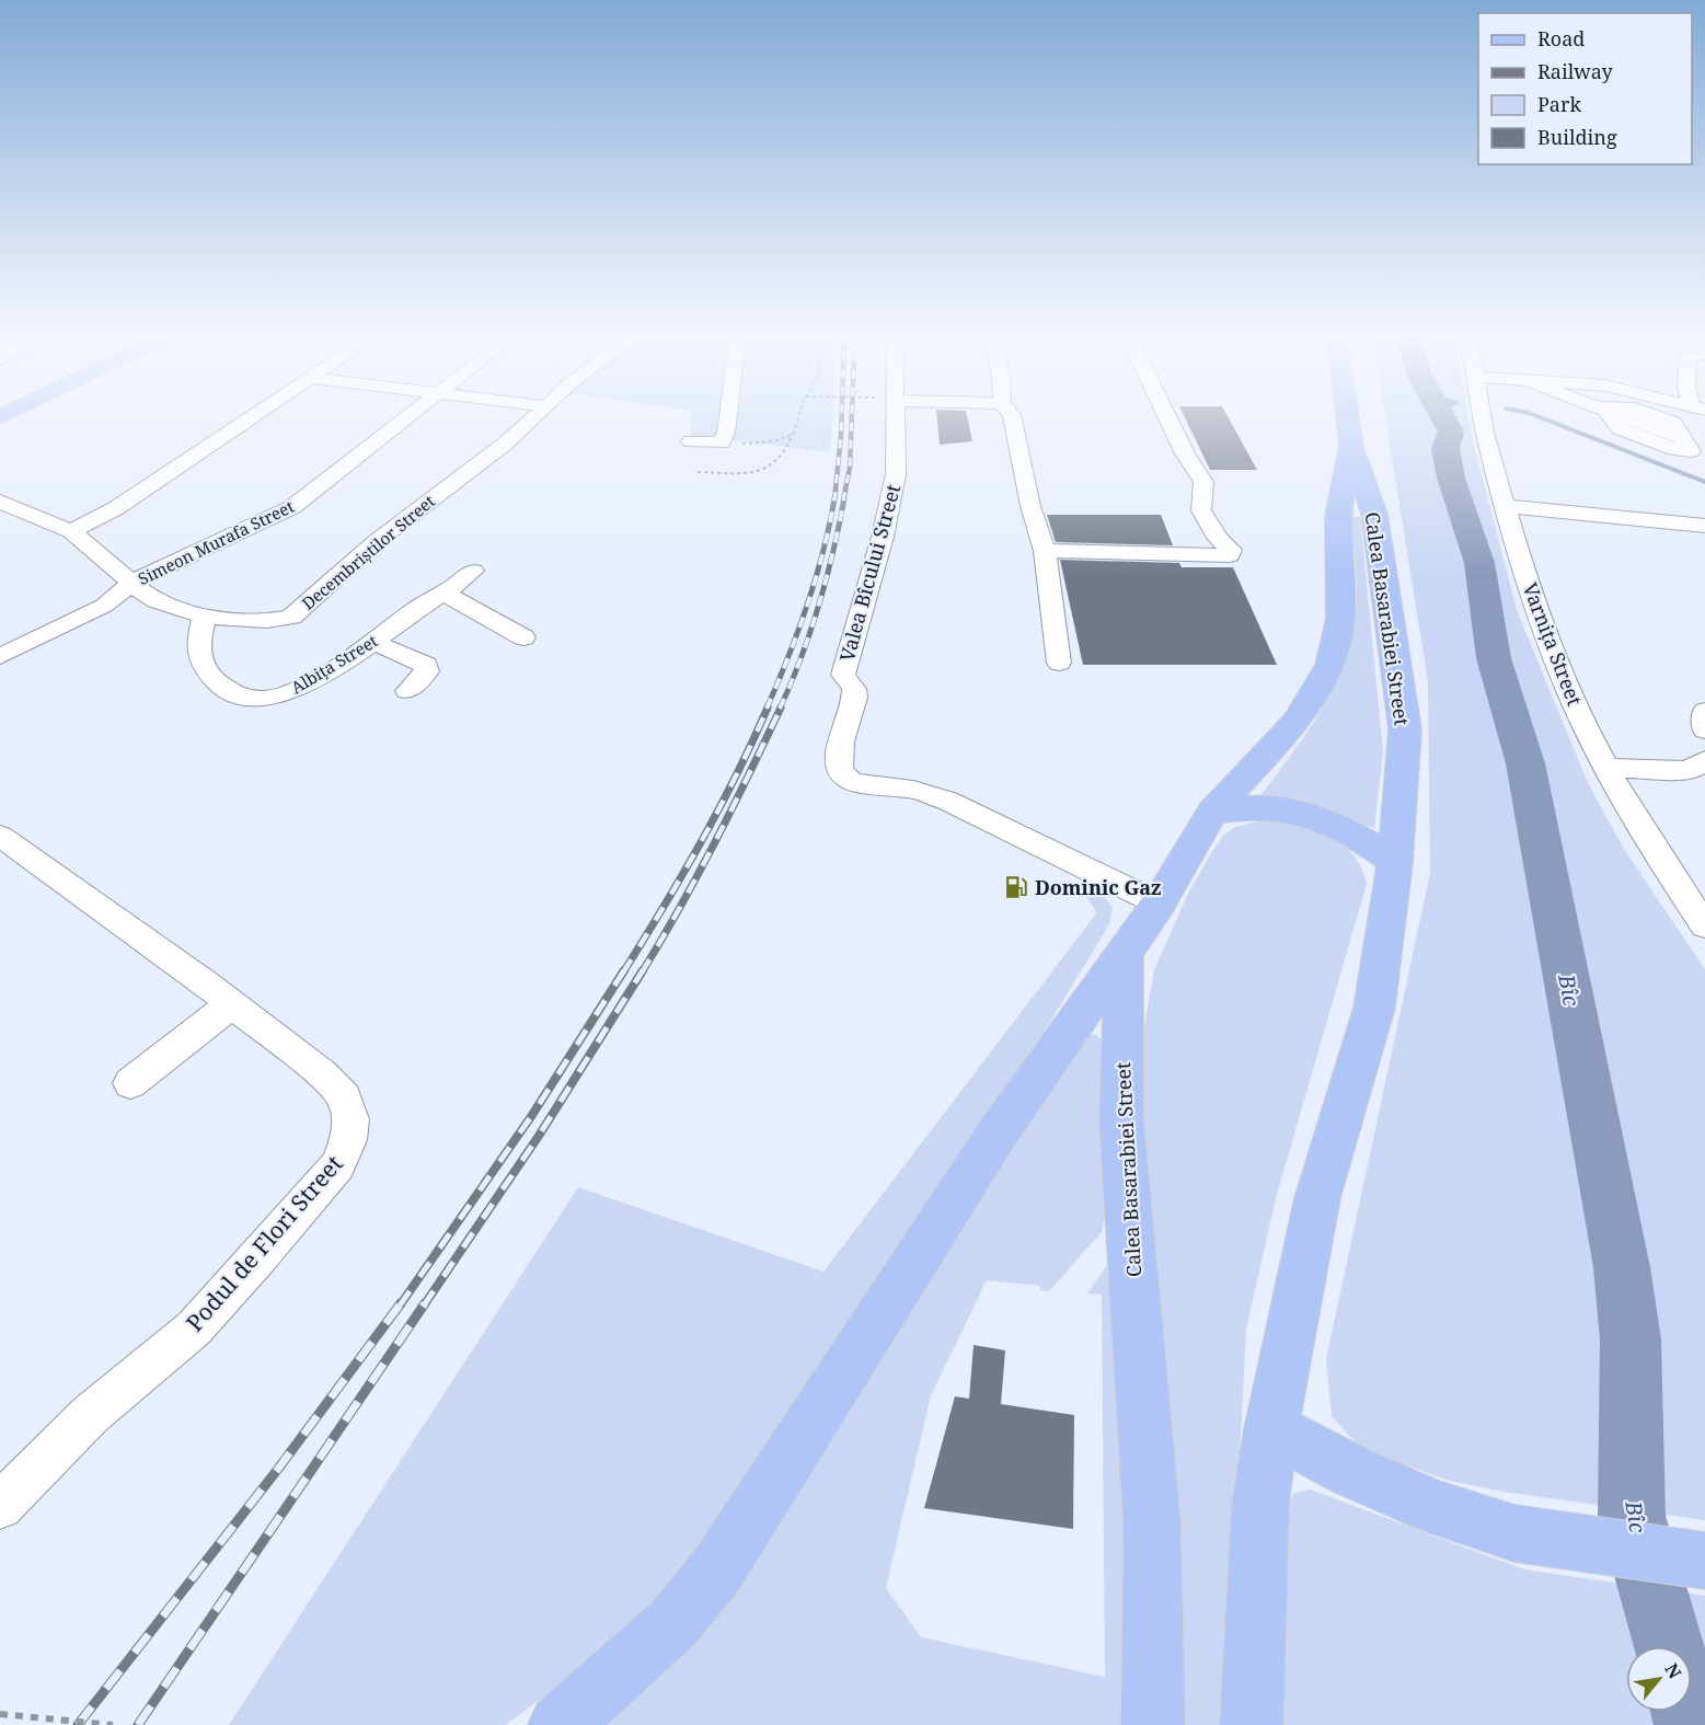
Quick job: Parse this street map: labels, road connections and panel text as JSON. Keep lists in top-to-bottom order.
{
  "streets": {
    "main road": ["Calea Basarabiei Street"],
    "street": [
      "Simeon Murafa Street",
      "Decembriștilor Street",
      "Valea Bîcului Street",
      "Varnița Street",
      "Albița Street",
      "Podul de Flori Street"
    ]
  },
  "crossings": [
    ["Decembriștilor Street", "Albița Street"],
    ["Valea Bîcului Street", "Calea Basarabiei Street"]
  ],
  "water": ["Bîc"],
  "places": {
    "fuel station": ["Dominic Gaz"]
  },
  "legend": [
    "Road",
    "Railway",
    "Park",
    "Building"
  ],
  "north": "top right"
}
